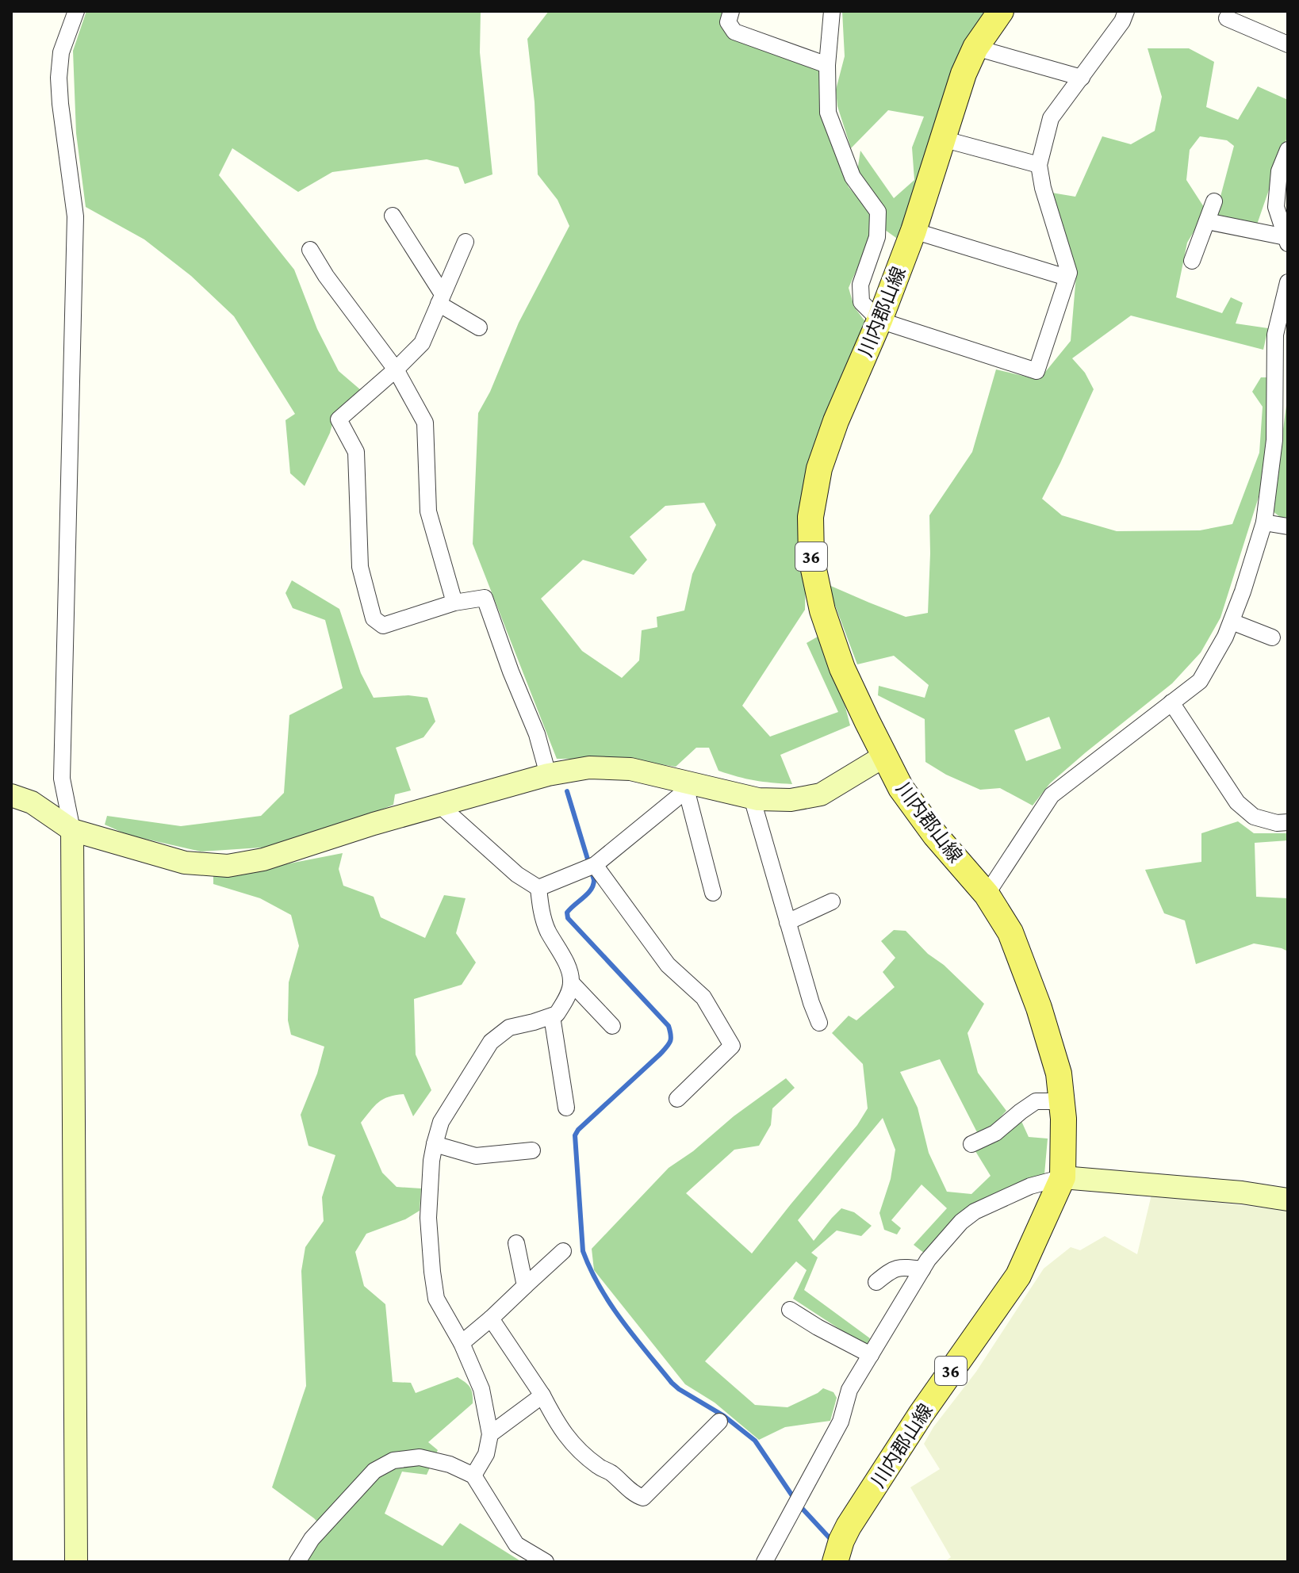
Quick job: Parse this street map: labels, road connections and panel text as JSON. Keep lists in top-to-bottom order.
{
  "streets": {
    "main road": ["川内郡山線", "36"]
  }
}
